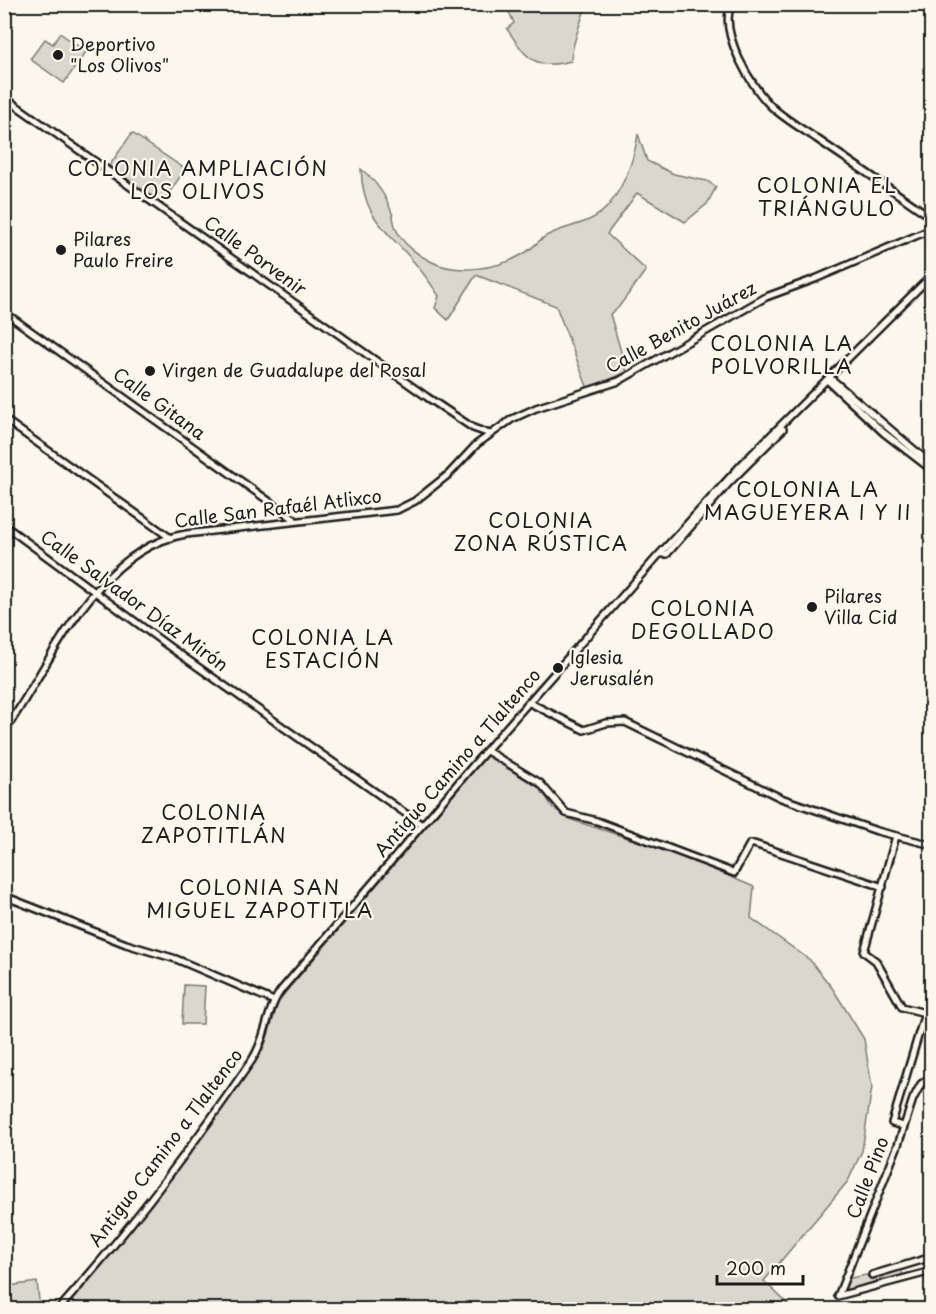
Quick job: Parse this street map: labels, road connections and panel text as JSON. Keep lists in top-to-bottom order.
{
  "streets": {
    "street": [
      "Calle Porvenir",
      "Calle Benito Juárez",
      "Calle Gitana",
      "Calle San Rafaél Atlixco",
      "Calle Salvador Díaz Mirón",
      "Antiguo Camino a Tlaltenco",
      "Calle Pino"
    ]
  },
  "crossings": [
    ["Calle Porvenir", "Calle Benito Juárez"],
    ["Calle Benito Juárez", "Calle San Rafaél Atlixco"],
    ["Calle Gitana", "Calle San Rafaél Atlixco"],
    ["Calle San Rafaél Atlixco", "Calle Salvador Díaz Mirón"],
    ["Calle Salvador Díaz Mirón", "Antiguo Camino a Tlaltenco"]
  ],
  "districts": [
    "COLONIA AMPLIACIÓN LOS OLIVOS",
    "COLONIA EL TRIÁNGULO",
    "COLONIA LA POLVORILLA",
    "COLONIA LA MAGUEYERA I Y II",
    "COLONIA ZONA RÚSTICA",
    "COLONIA DEGOLLADO",
    "COLONIA LA ESTACIÓN",
    "COLONIA ZAPOTITLÁN",
    "COLONIA SAN MIGUEL ZAPOTITLA"
  ],
  "places": [
    "Deportivo \"Los Olivos\"",
    "Pilares Paulo Freire",
    "Virgen de Guadalupe del Rosal",
    "Pilares Villa Cid",
    "Iglesia Jerusalén"
  ],
  "scale_bar": "200 m"
}
